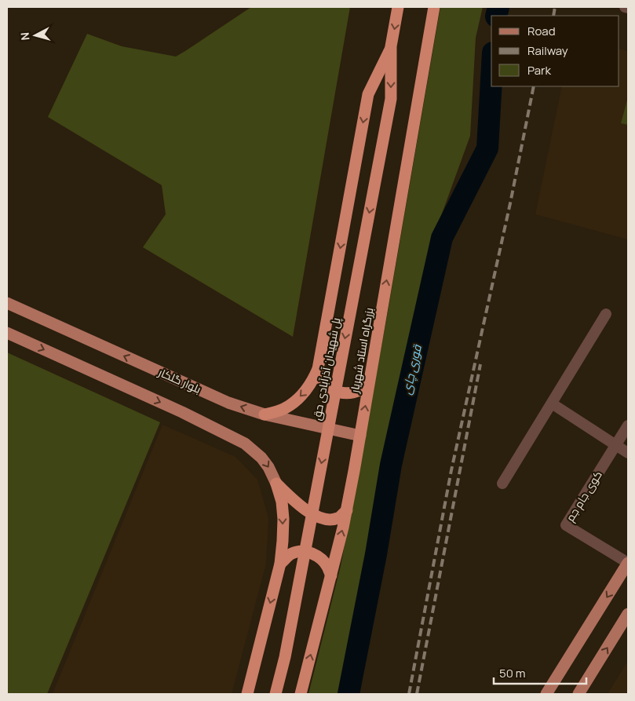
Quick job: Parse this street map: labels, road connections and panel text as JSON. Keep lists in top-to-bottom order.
{
  "streets": {
    "highway": ["بزرگراه استاد شهریار", "پل شهیدان آذرآبادی حق"],
    "main road": ["بلوار گلکار"],
    "street": ["کوی جام جم"]
  },
  "crossings": [
    ["بزرگراه استاد شهریار", "بلوار گلکار"]
  ],
  "water": ["قوری چای"],
  "legend": ["Road", "Railway", "Park"],
  "scale_bar": "50 m",
  "north": "left"
}
